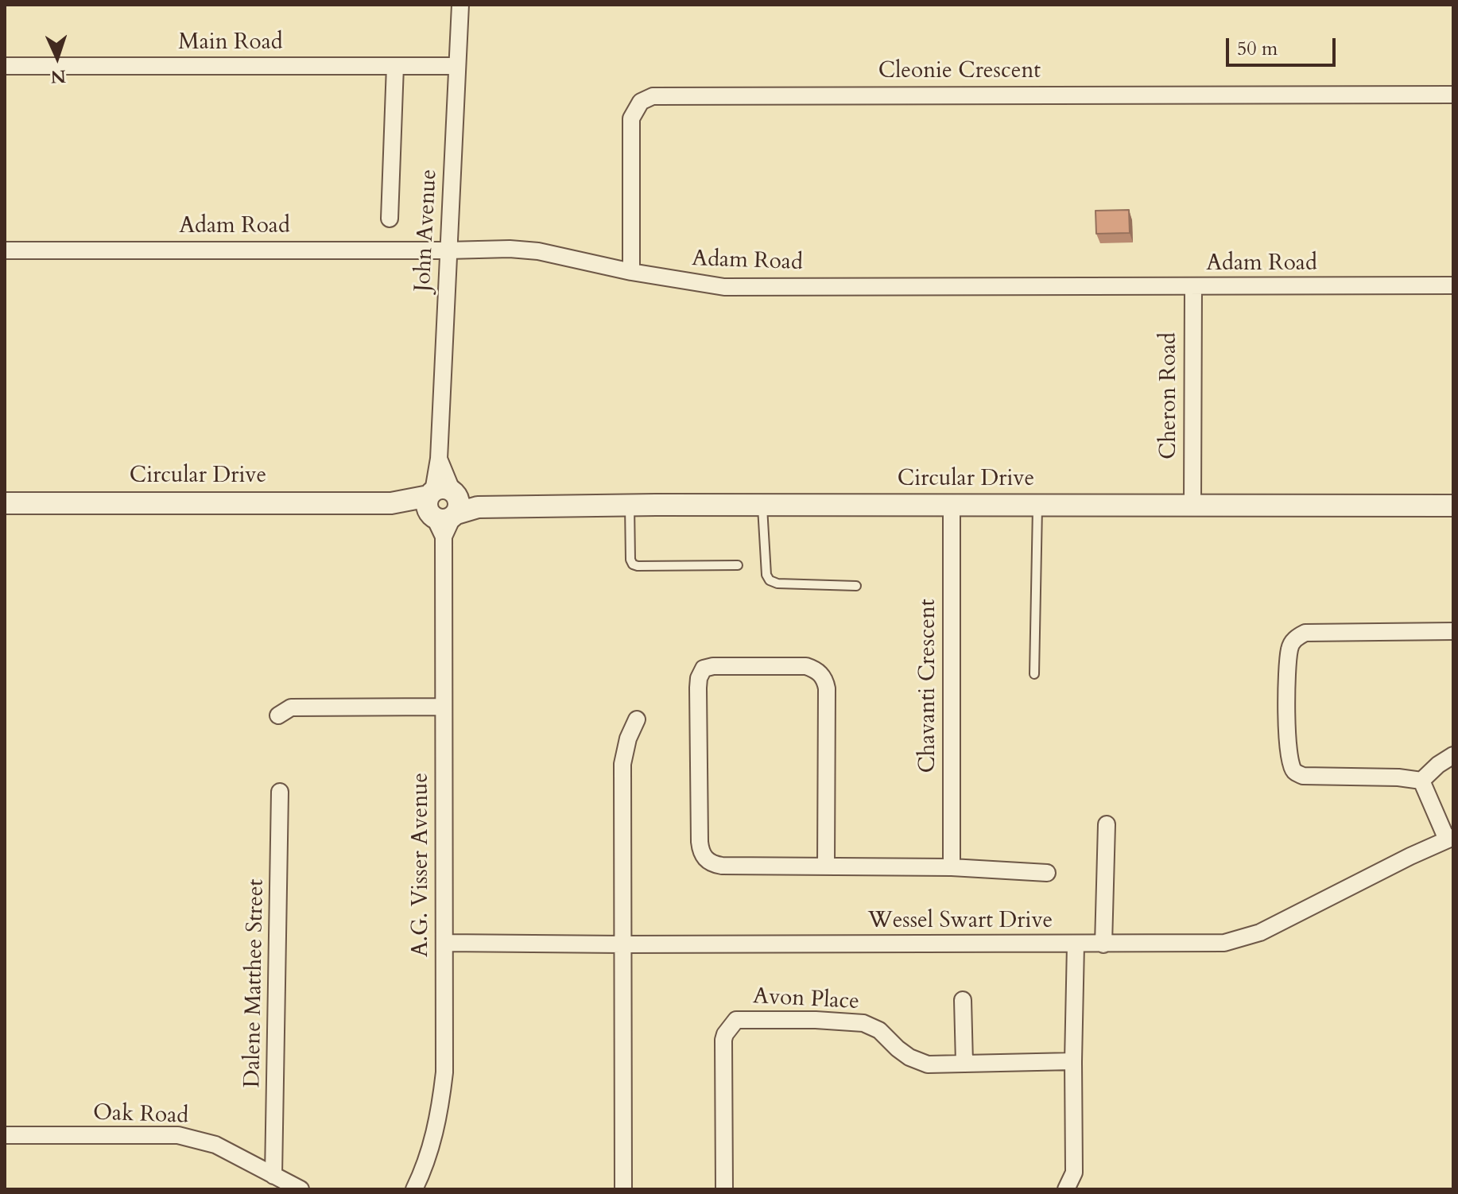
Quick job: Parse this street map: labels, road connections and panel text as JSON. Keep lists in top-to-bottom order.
{
  "streets": {
    "street": [
      "Main Road",
      "Cleonie Crescent",
      "Adam Road",
      "John Avenue",
      "Cheron Road",
      "Circular Drive",
      "Chavanti Crescent",
      "A.G. Visser Avenue",
      "Wessel Swart Drive",
      "Dalene Matthee Street",
      "Avon Place",
      "Oak Road"
    ]
  },
  "crossings": [
    ["Main Road", "John Avenue"],
    ["Cleonie Crescent", "Adam Road"],
    ["Adam Road", "John Avenue"],
    ["Adam Road", "Cheron Road"],
    ["John Avenue", "Circular Drive"],
    ["John Avenue", "A.G. Visser Avenue"],
    ["Cheron Road", "Circular Drive"],
    ["Circular Drive", "Chavanti Crescent"],
    ["Circular Drive", "A.G. Visser Avenue"],
    ["A.G. Visser Avenue", "Wessel Swart Drive"],
    ["Dalene Matthee Street", "Oak Road"]
  ],
  "scale_bar": "50 m",
  "north": "bottom"
}
